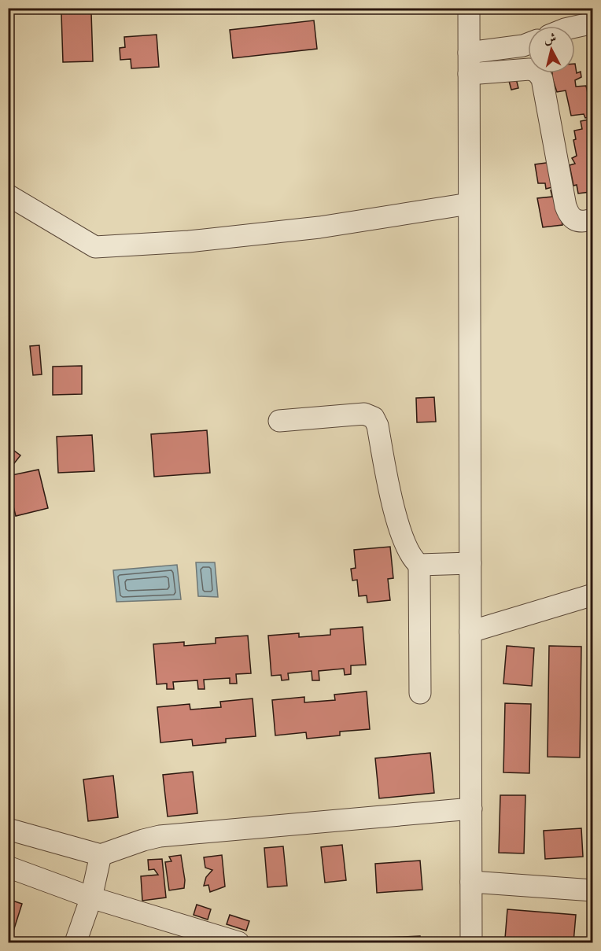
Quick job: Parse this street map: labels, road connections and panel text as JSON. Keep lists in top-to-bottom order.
{
  "north": "top"
}
